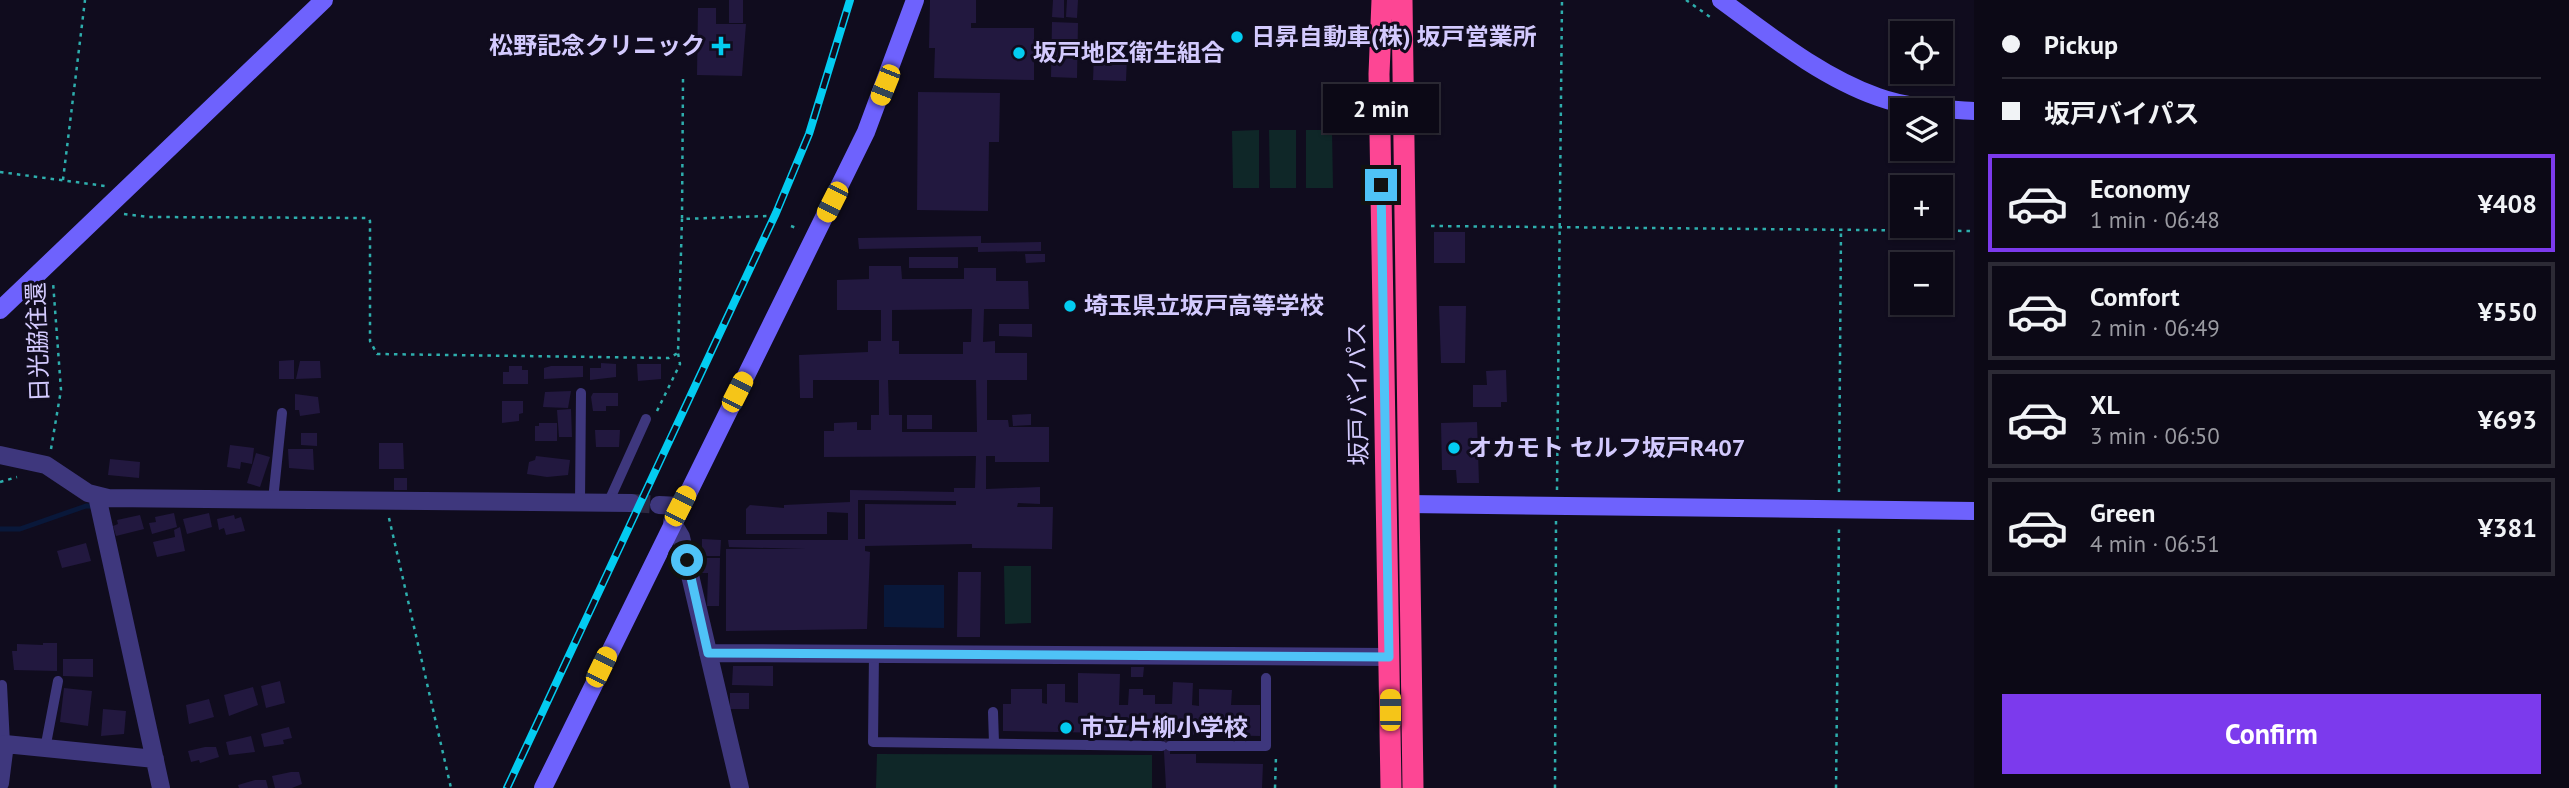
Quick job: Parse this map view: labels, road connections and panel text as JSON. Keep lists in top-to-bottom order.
{
  "streets": {
    "highway": ["坂戸バイパス"],
    "path": ["日光脇往還"]
  },
  "places": {
    "other": [
      "日昇自動車(株) 坂戸営業所",
      "坂戸地区衛生組合",
      "埼玉県立坂戸高等学校",
      "オカモト セルフ坂戸R407",
      "市立片柳小学校"
    ],
    "health": ["松野記念クリニック"]
  },
  "page": {
    "banner": ["Pickup", "坂戸バイパス"],
    "map_buttons": ["+", "−"],
    "bubble": "2 min",
    "list": [
      {
        "name": "Economy",
        "note": "1 min · 06:48",
        "value": "¥408"
      },
      {
        "name": "Comfort",
        "note": "2 min · 06:49",
        "value": "¥550"
      },
      {
        "name": "XL",
        "note": "3 min · 06:50",
        "value": "¥693"
      },
      {
        "name": "Green",
        "note": "4 min · 06:51",
        "value": "¥381"
      }
    ],
    "buttons": "Confirm"
  }
}
